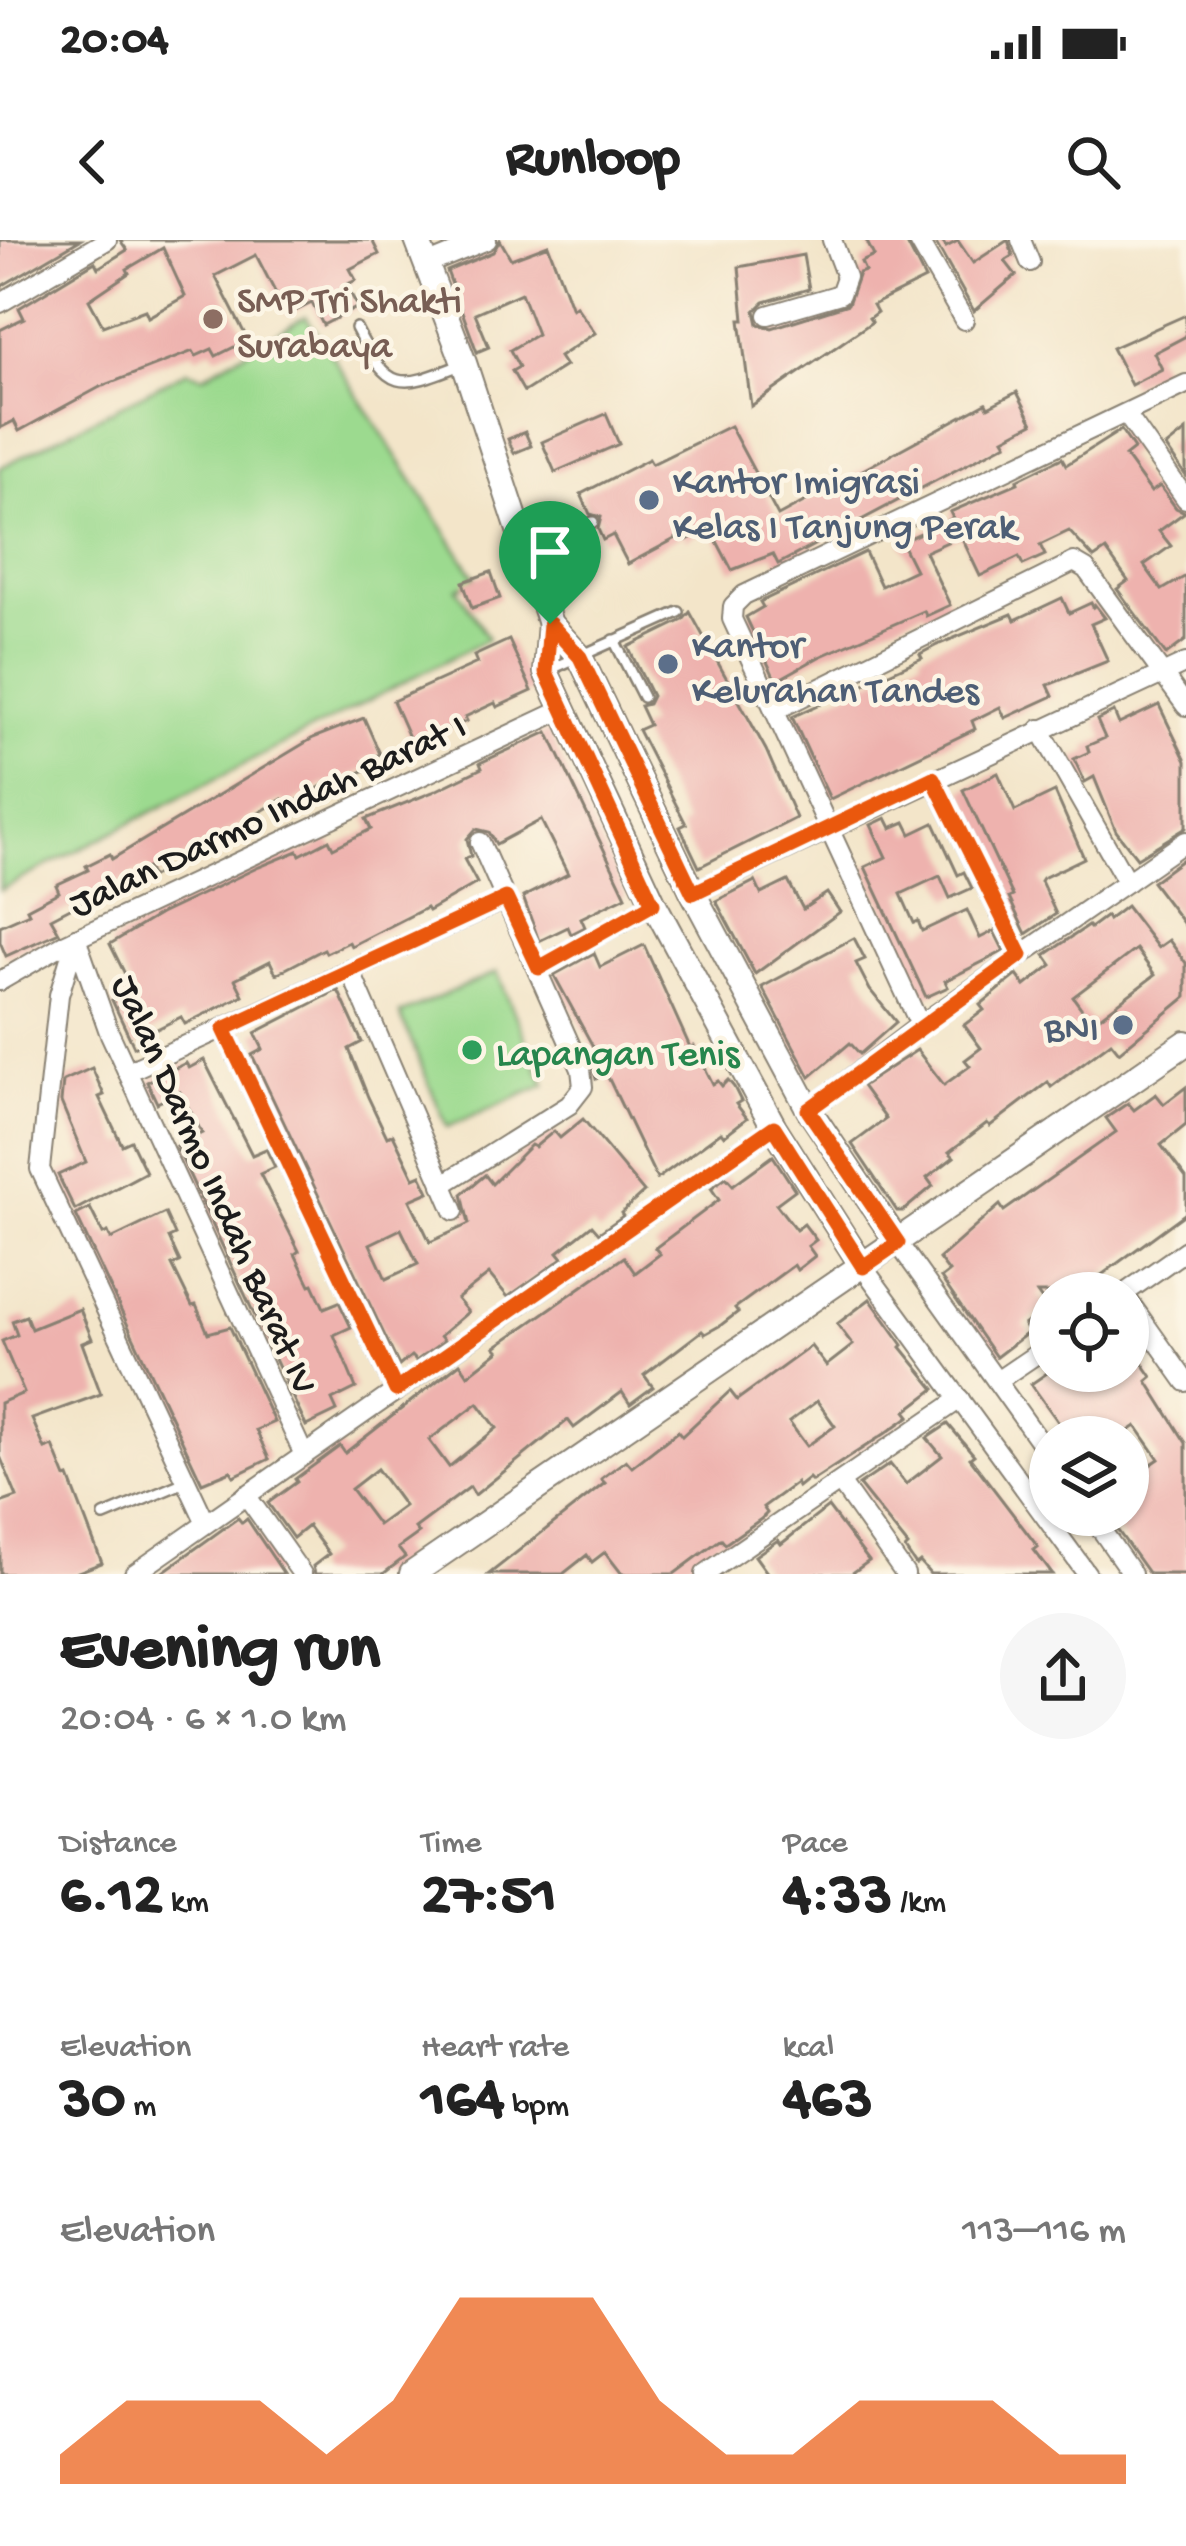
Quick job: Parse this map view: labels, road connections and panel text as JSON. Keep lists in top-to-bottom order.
{
  "streets": {
    "street": ["Jalan Darmo Indah Barat I", "Jalan Darmo Indah Barat IV"]
  },
  "crossings": [
    ["Jalan Darmo Indah Barat I", "Jalan Darmo Indah Barat IV"]
  ],
  "places": [
    "SMP Tri Shakti Surabaya",
    "Kantor Imigrasi Kelas I Tanjung Perak",
    "Kantor Kelurahan Tandes",
    "BNI",
    "Lapangan Tenis"
  ],
  "page": {
    "status": "20:04",
    "header": "Runloop",
    "heading": ["Evening run", "20:04 · 6 × 1.0 km"],
    "stats": [
      ["Distance", "6.12 km"],
      ["Time", "27:51"],
      ["Pace", "4:33 /km"],
      ["Elevation", "30 m"],
      ["Heart rate", "164 bpm"],
      ["kcal", "463"]
    ],
    "chart": ["Elevation", "113–116 m"]
  }
}
